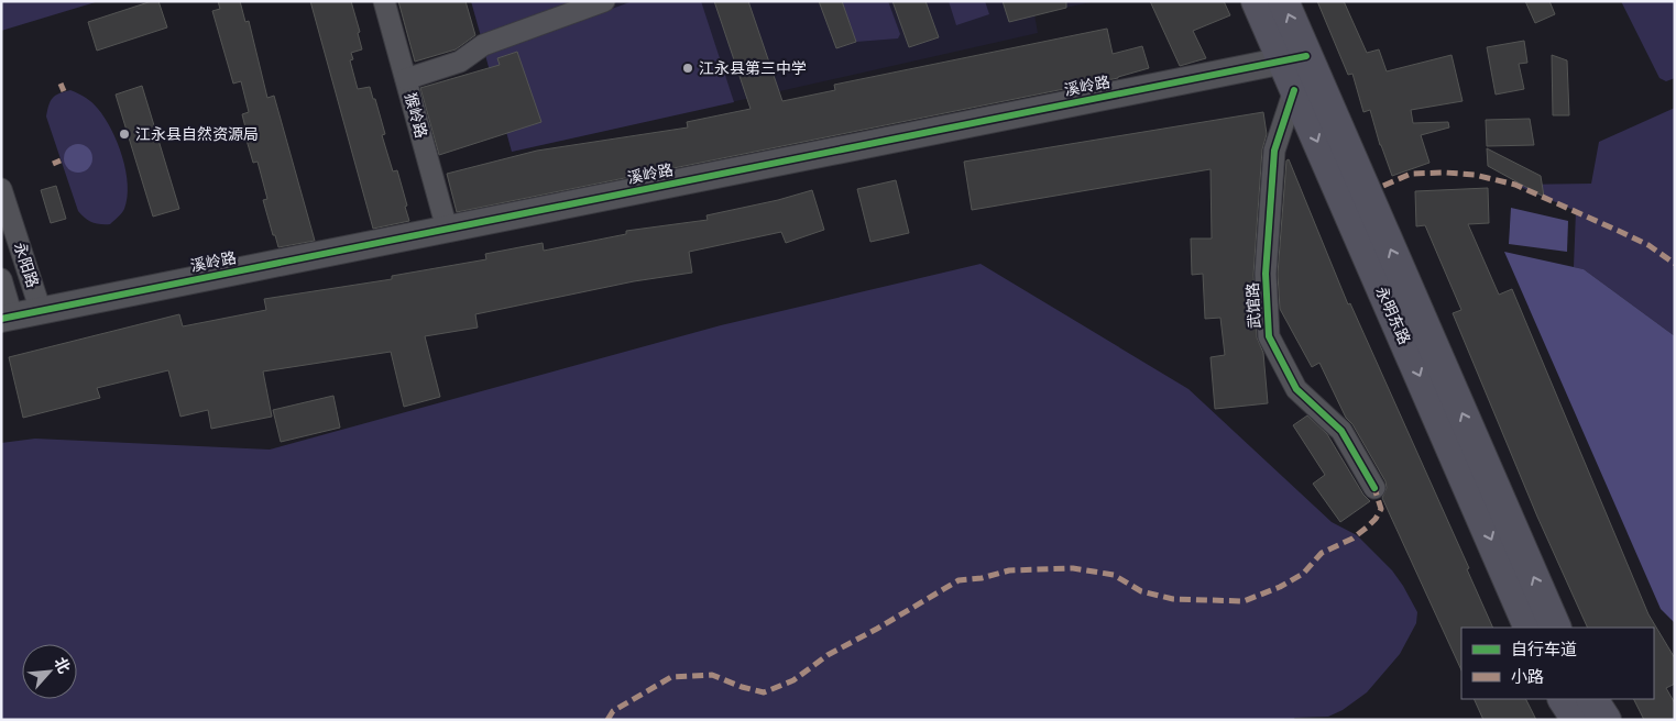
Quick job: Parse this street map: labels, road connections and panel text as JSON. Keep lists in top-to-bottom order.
{
  "streets": {
    "main road": ["永明东路"],
    "street": [
      "溪岭路",
      "猴岭路",
      "永阳路",
      "武馆路"
    ]
  },
  "crossings": [
    ["溪岭路", "猴岭路"],
    ["溪岭路", "永阳路"],
    ["溪岭路", "永明东路"],
    ["武馆路", "永明东路"]
  ],
  "places": ["江永县第三中学", "江永县自然资源局"],
  "legend": ["自行车道", "小路"],
  "north": "top right"
}
